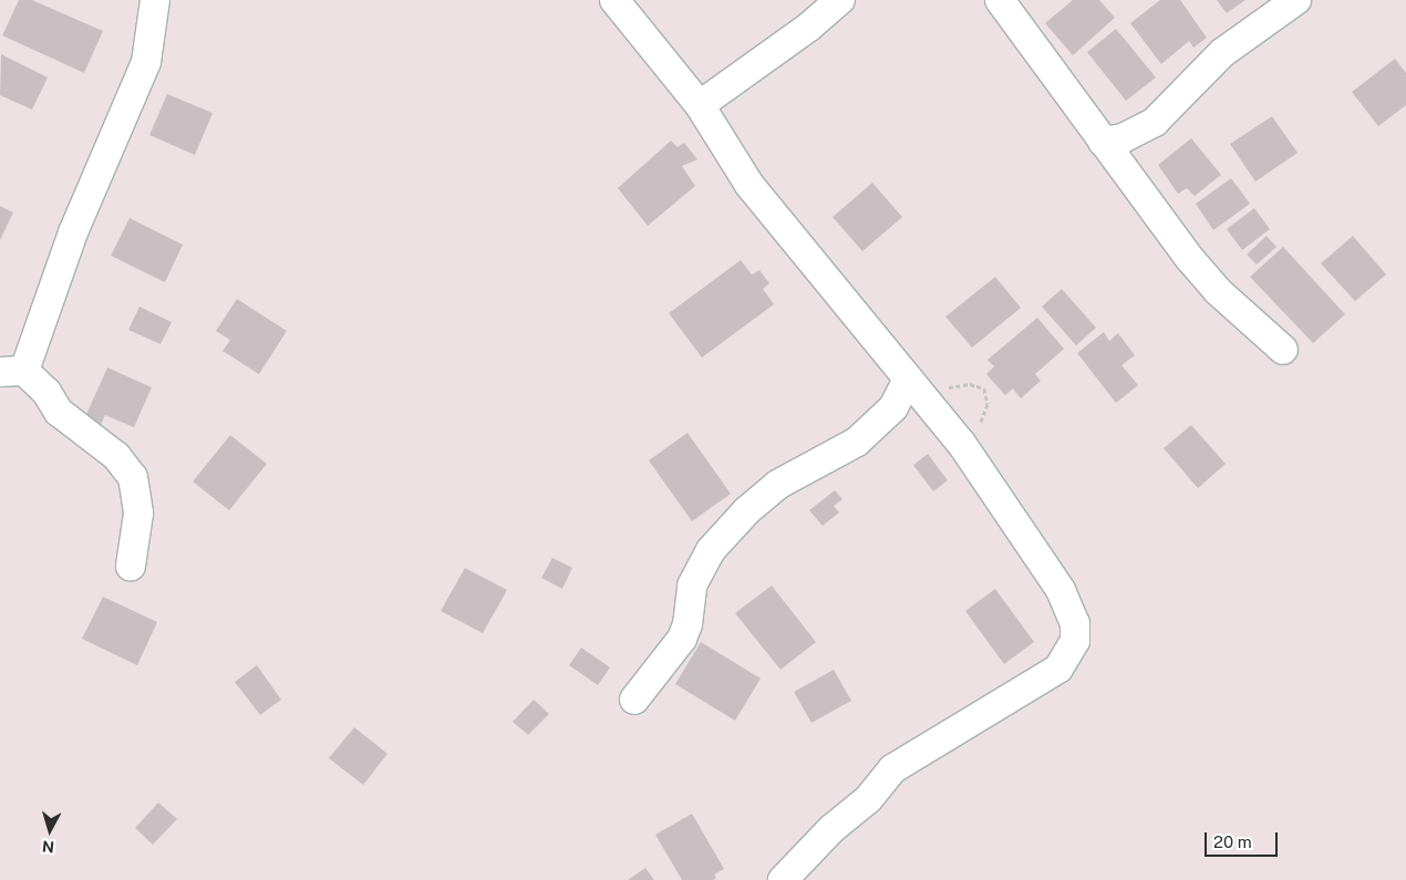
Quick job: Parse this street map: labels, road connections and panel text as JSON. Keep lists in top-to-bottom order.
{
  "scale_bar": "20 m",
  "north": "bottom"
}
